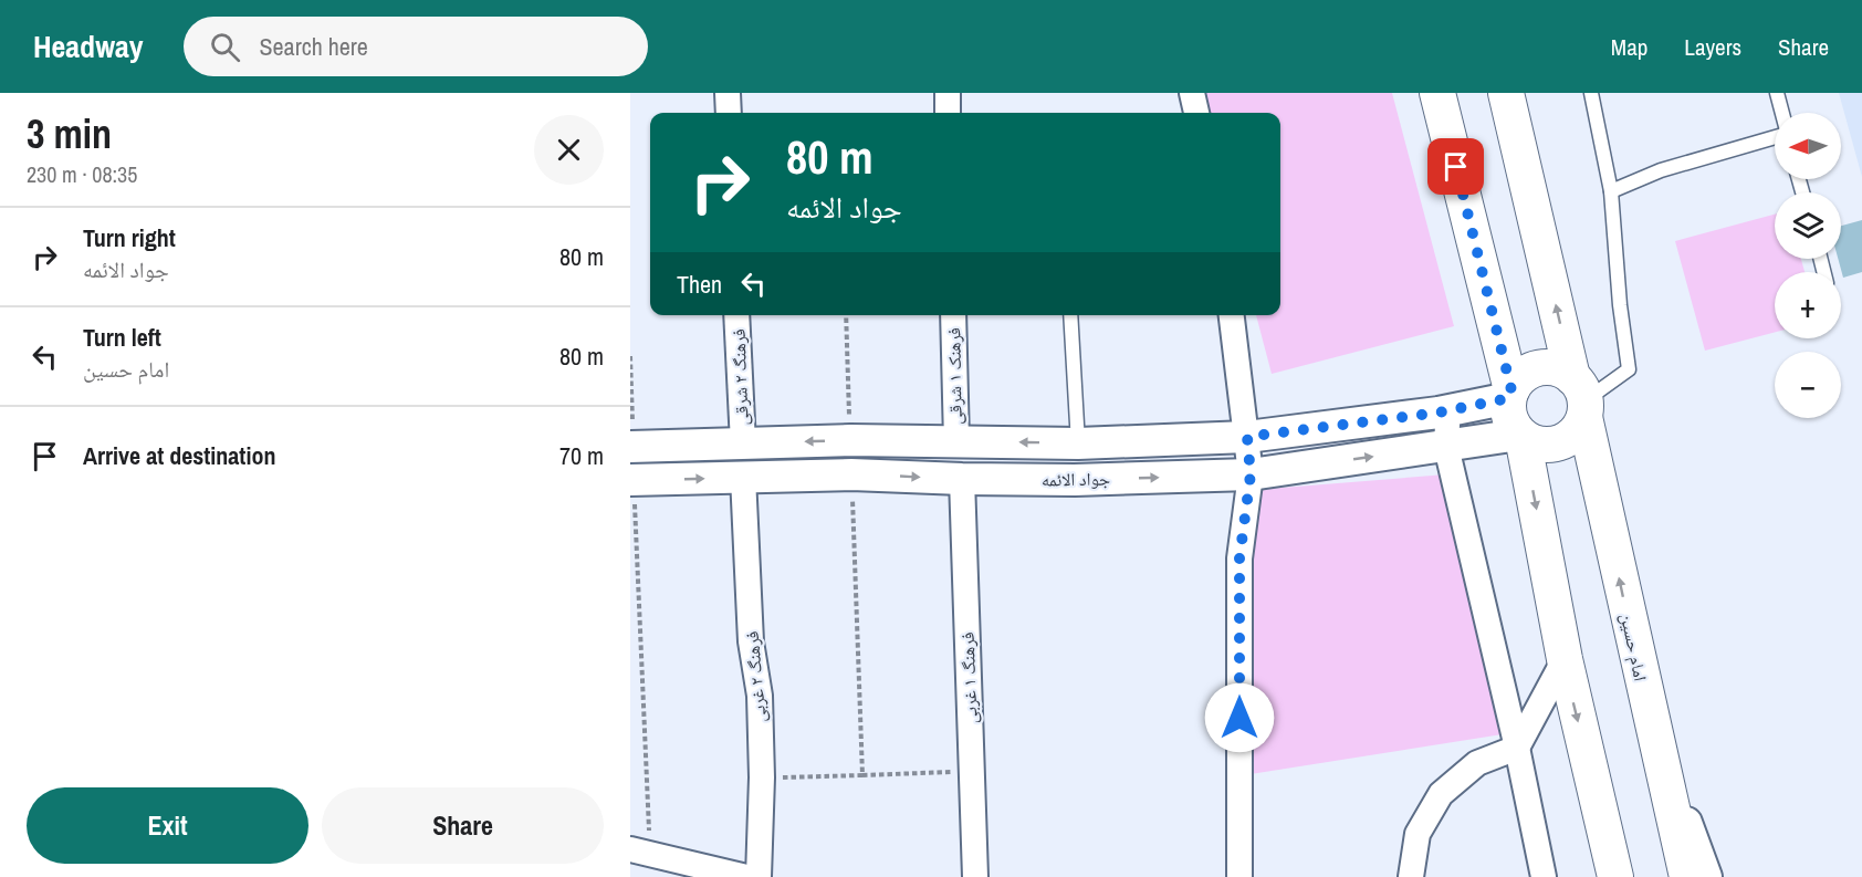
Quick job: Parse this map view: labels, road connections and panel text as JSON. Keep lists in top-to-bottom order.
{
  "streets": {
    "main road": ["امام حسین"],
    "street": [
      "فرهنک ۱ شرقی",
      "فرهنگ ۲ شرقی",
      "جواد الائمه",
      "فرهنگ ۲ غربی",
      "فرهنگ ۱ غربی"
    ]
  },
  "crossings": [
    ["فرهنک ۱ شرقی", "جواد الائمه"],
    ["فرهنگ ۲ شرقی", "جواد الائمه"],
    ["جواد الائمه", "امام حسین"],
    ["جواد الائمه", "فرهنگ ۲ غربی"],
    ["جواد الائمه", "فرهنگ ۱ غربی"]
  ],
  "north": "left",
  "page": {
    "header": "Headway",
    "search": "Search here",
    "nav": ["Map", "Layers", "Share"],
    "heading": ["3 min", "230 m · 08:35"],
    "map_buttons": ["+", "−"],
    "turn": ["80 m", "جواد الائمه"],
    "list": [
      {
        "name": "Turn right",
        "note": "جواد الائمه",
        "value": "80 m"
      },
      {
        "name": "Turn left",
        "note": "امام حسین",
        "value": "80 m"
      },
      {
        "name": "Arrive at destination",
        "value": "70 m"
      }
    ],
    "then": "Then",
    "buttons": ["Exit", "Share"]
  }
}
